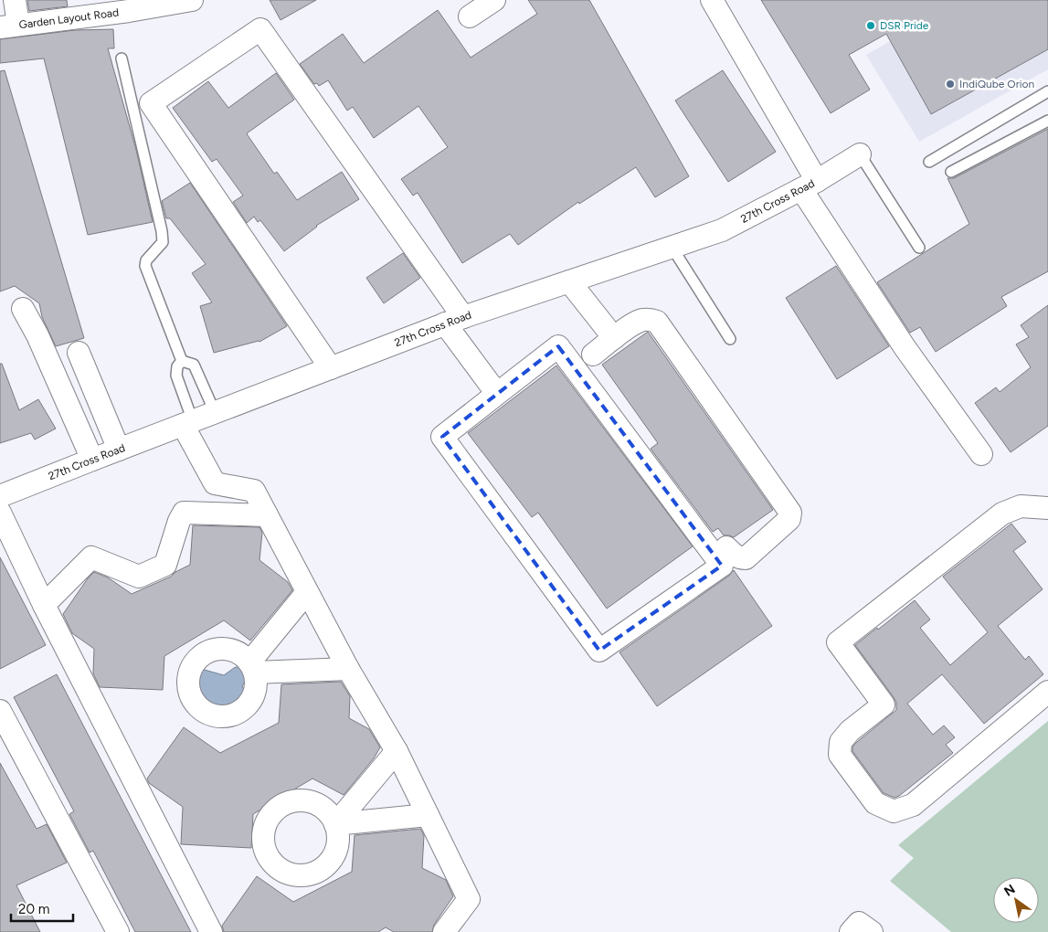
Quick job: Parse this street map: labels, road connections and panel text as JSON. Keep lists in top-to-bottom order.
{
  "streets": {
    "street": ["Garden Layout Road", "27th Cross Road"]
  },
  "places": ["DSR Pride", "IndiQube Orion"],
  "scale_bar": "20 m",
  "north": "top left"
}
